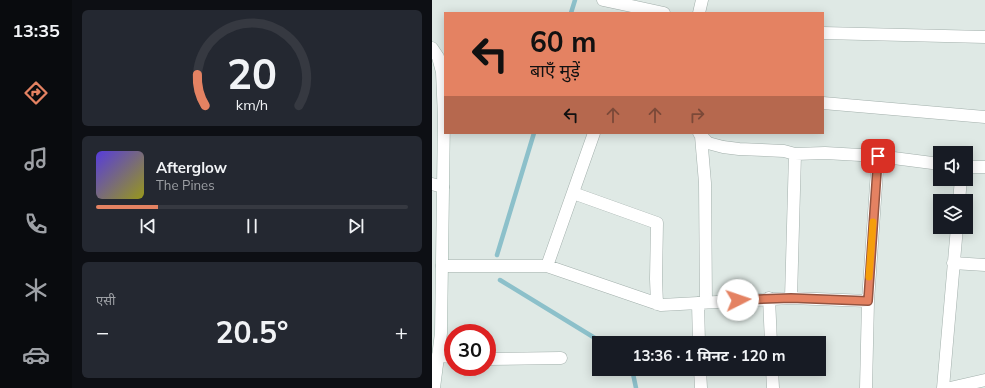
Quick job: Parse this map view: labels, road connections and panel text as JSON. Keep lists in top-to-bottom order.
{
  "page": {
    "tabs": "13:35",
    "turn": ["60 m", "बाएँ मुड़ें"],
    "song": ["Afterglow", "The Pines"],
    "tile": "एसी",
    "heat": ["−", "20.5°", "+"],
    "limit": "30",
    "trip": "13:36 · 1 मिनट · 120 m",
    "gauge": ["20", "km/h"]
  }
}
